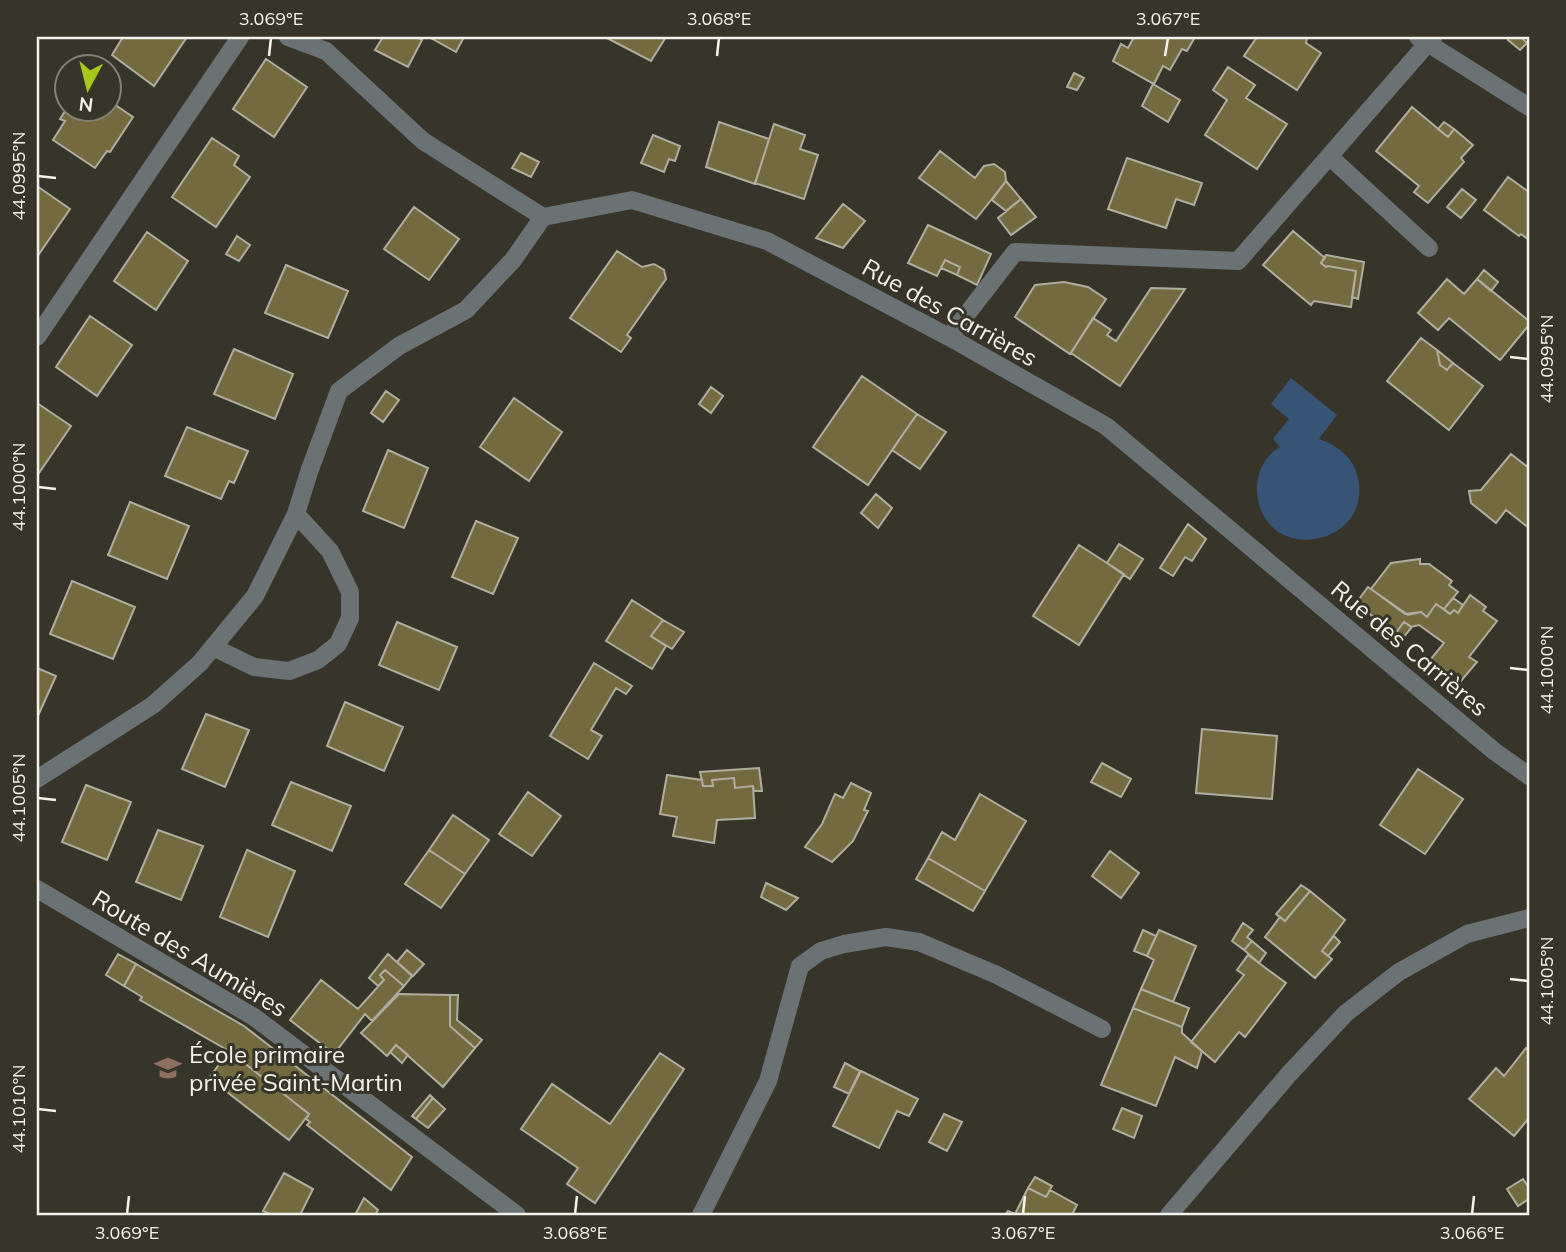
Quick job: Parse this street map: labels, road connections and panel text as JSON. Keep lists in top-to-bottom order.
{
  "streets": {
    "street": ["Rue des Carrières", "Route des Aumières"]
  },
  "places": {
    "school or university": ["École primaire privée Saint-Martin"]
  },
  "north": "bottom",
  "coordinates": [
    "3.069°E",
    "3.068°E",
    "3.067°E",
    "44.0995°N",
    "44.1000°N",
    "44.1005°N",
    "44.1010°N",
    "3.066°E"
  ]
}
